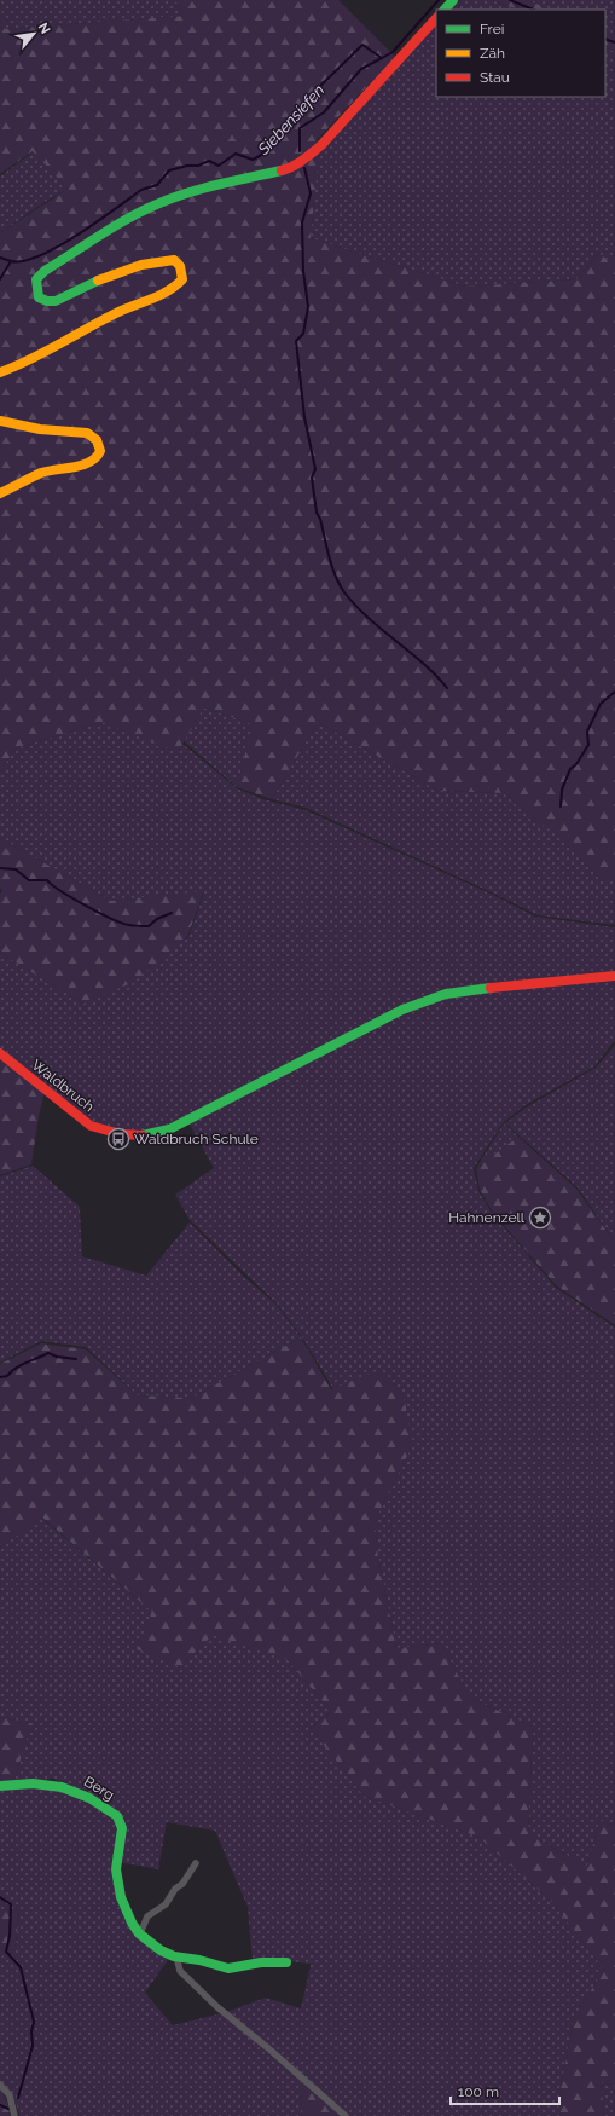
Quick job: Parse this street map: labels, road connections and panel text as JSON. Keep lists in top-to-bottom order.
{
  "streets": {
    "street": ["Waldbruch", "Berg"]
  },
  "water": ["Siebensiefen"],
  "places": {
    "bus stop": ["Waldbruch Schule"],
    "place": ["Hahnenzell"]
  },
  "legend": ["Frei", "Zäh", "Stau"],
  "scale_bar": "100 m",
  "north": "top right"
}
